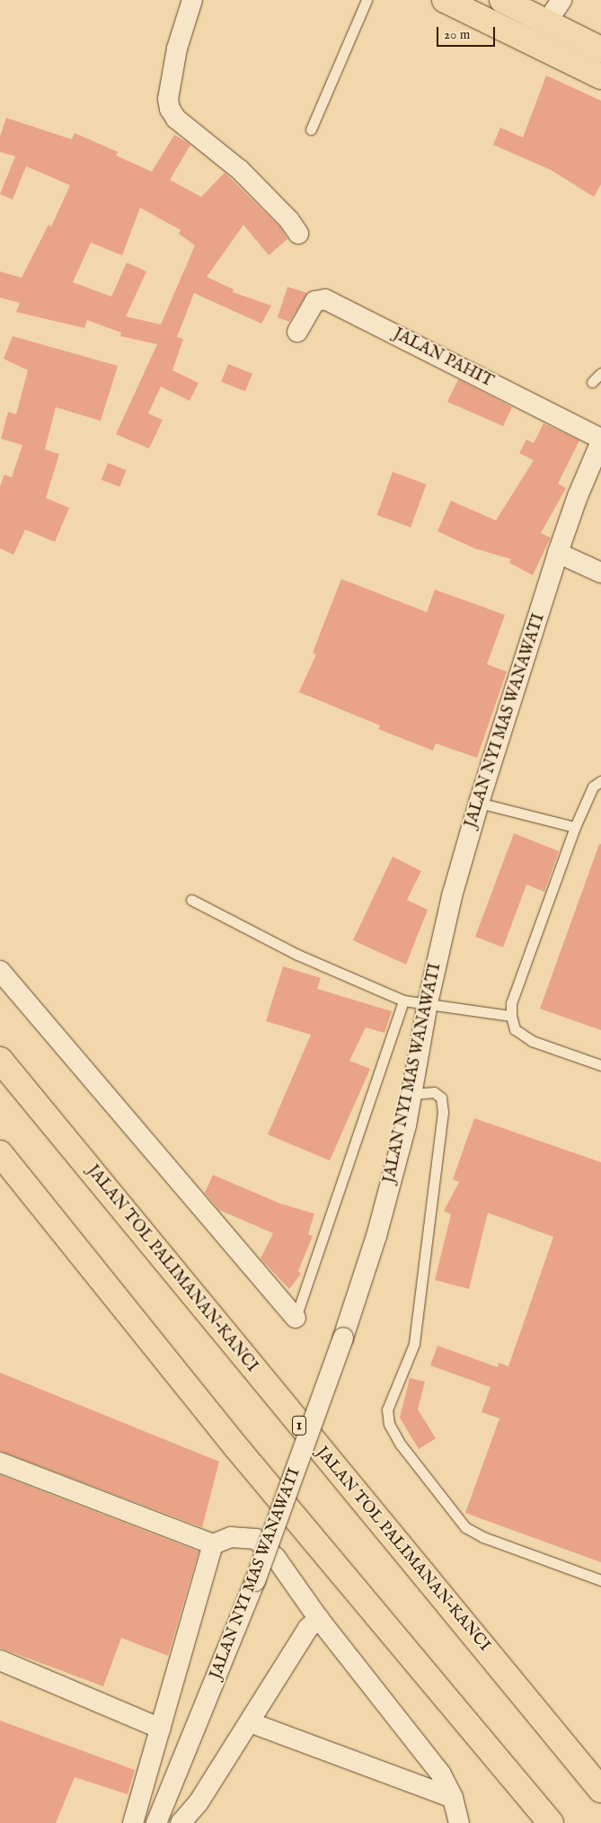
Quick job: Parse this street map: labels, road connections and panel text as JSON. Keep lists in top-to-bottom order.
{
  "streets": {
    "highway": ["JALAN TOL PALIMANAN–KANCI", "1"],
    "street": ["JALAN PAHIT", "JALAN NYI MAS WANAWATI"]
  },
  "crossings": [
    ["JALAN PAHIT", "JALAN NYI MAS WANAWATI"]
  ],
  "scale_bar": "20 m"
}
